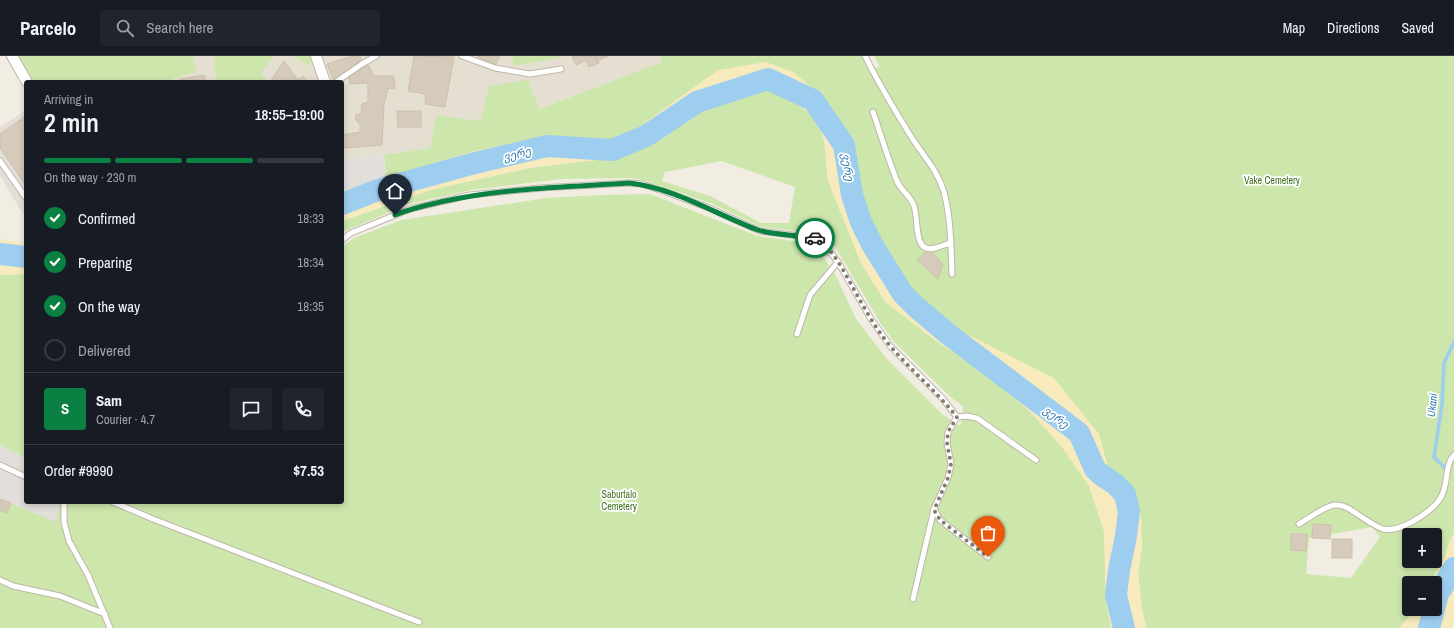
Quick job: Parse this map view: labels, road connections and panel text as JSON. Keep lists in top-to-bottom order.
{
  "water": ["ვერე", "Ukani"],
  "parks": ["Vake Cemetery", "Saburtalo Cemetery"],
  "page": {
    "header": "Parcelo",
    "search": "Search here",
    "nav": ["Map", "Directions", "Saved"],
    "heading": ["2 min", "Arriving in", "18:55–19:00"],
    "panel": [
      "Sam",
      "Courier · 4.7",
      "Order #9990",
      "$7.53"
    ],
    "bar": "On the way · 230 m",
    "list": [
      ["Confirmed", "18:33"],
      ["Preparing", "18:34"],
      ["On the way", "18:35"],
      "Delivered"
    ],
    "round": "S",
    "map_buttons": ["+", "−"]
  }
}
